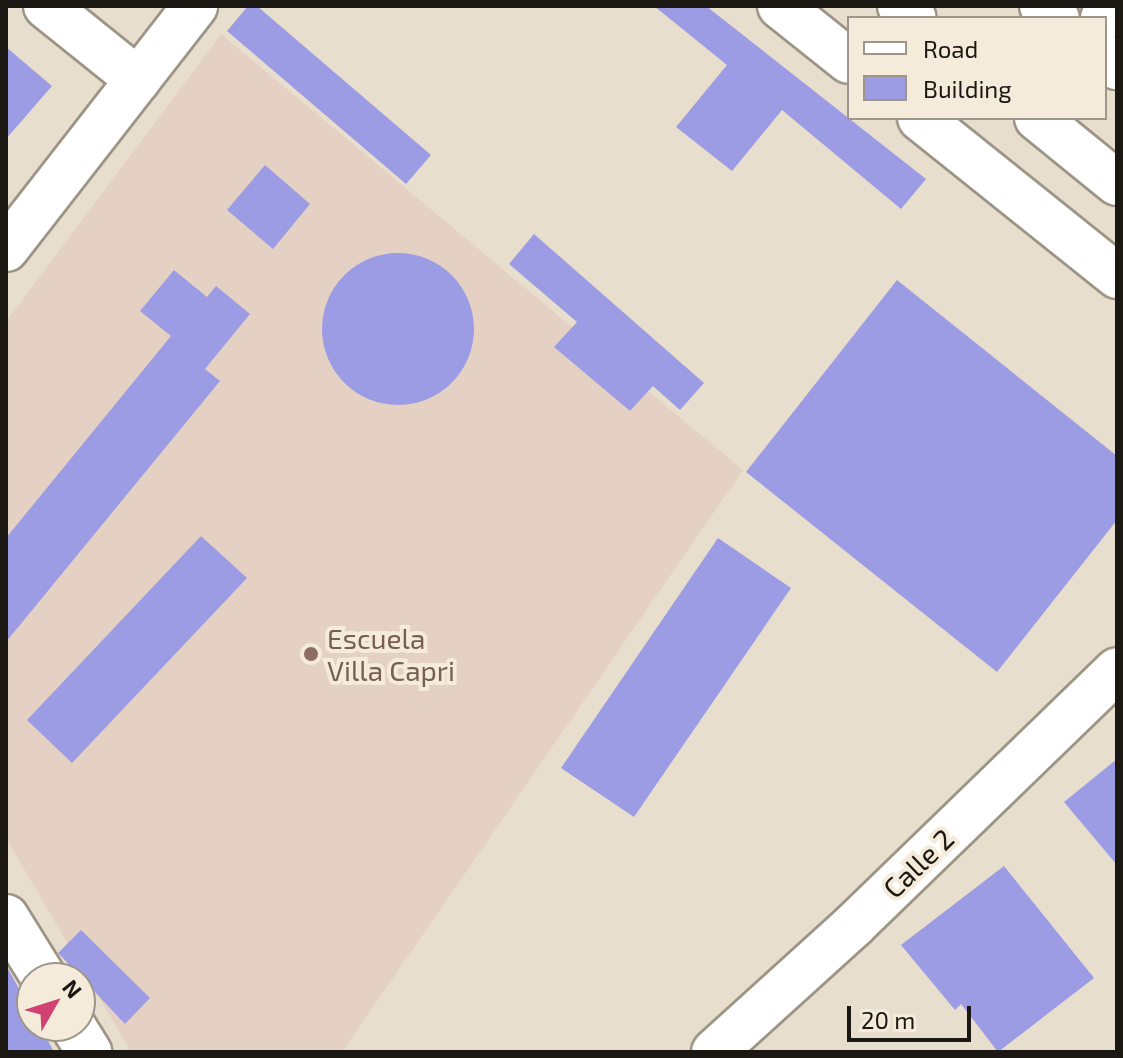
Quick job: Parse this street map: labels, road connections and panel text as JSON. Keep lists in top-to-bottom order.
{
  "streets": {
    "main road": ["Calle 2"]
  },
  "places": ["Escuela Villa Capri"],
  "legend": ["Road", "Building"],
  "scale_bar": "20 m",
  "north": "top right"
}
